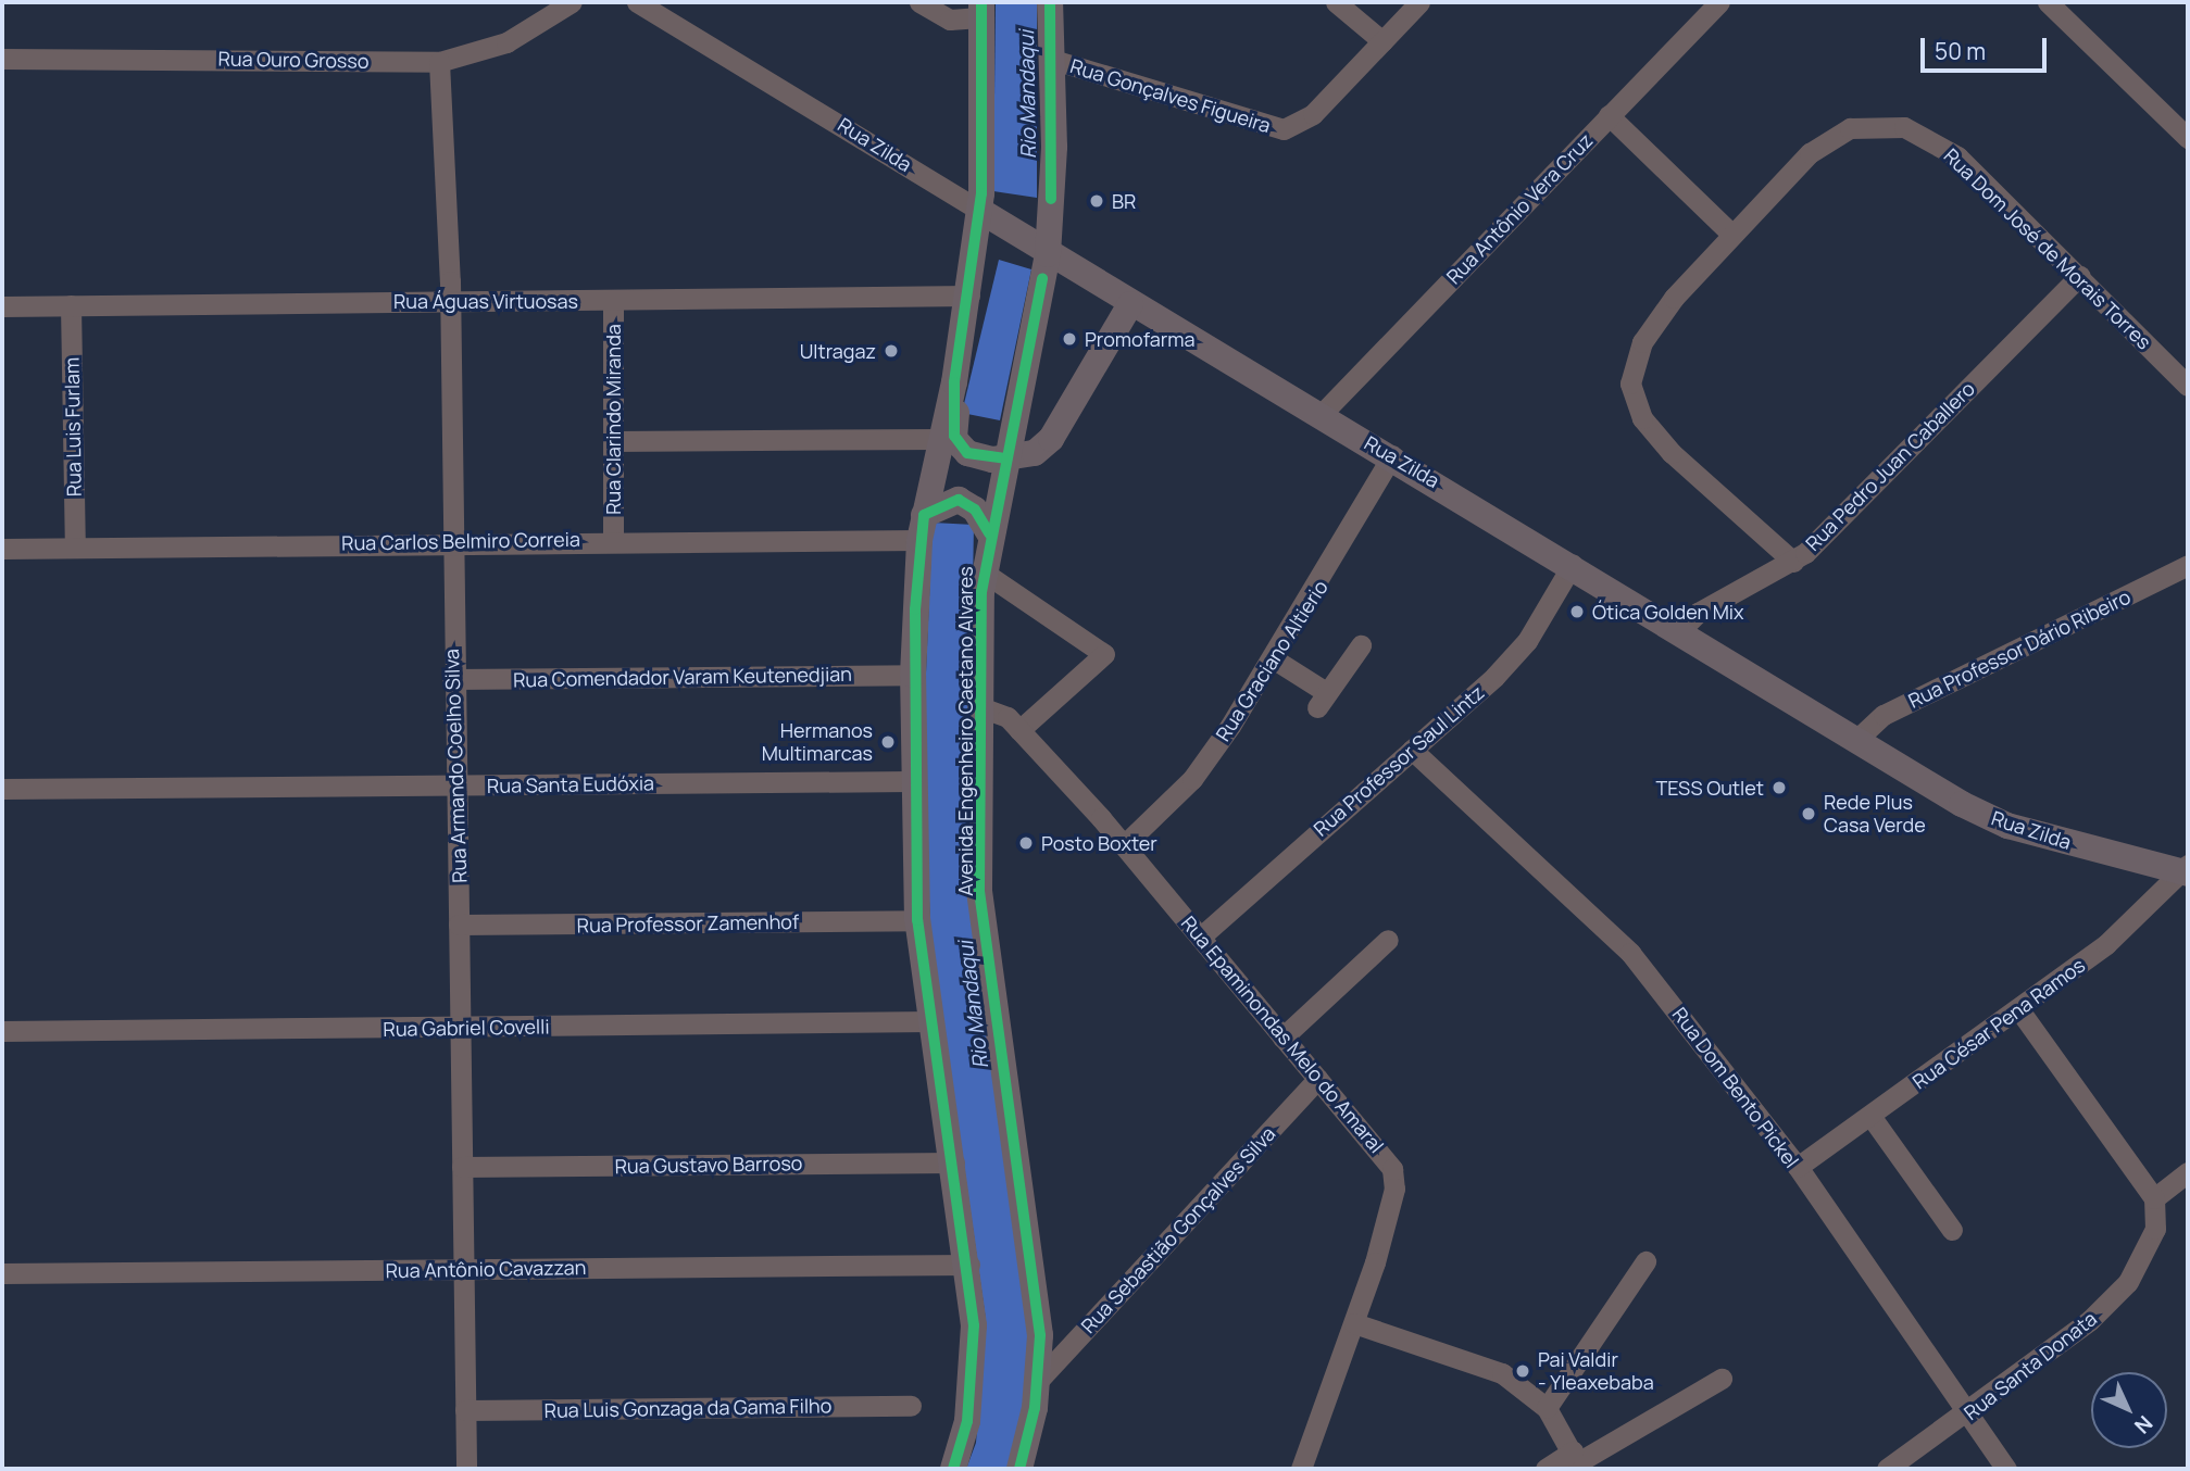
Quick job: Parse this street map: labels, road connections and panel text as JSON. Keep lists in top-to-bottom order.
{
  "streets": {
    "main road": ["Rua Zilda", "Avenida Engenheiro Caetano Alvares"],
    "street": [
      "Rua Ouro Grosso",
      "Rua Gonçalves Figueira",
      "Rua Antônio Vera Cruz",
      "Rua Dom José de Morais Torres",
      "Rua Águas Virtuosas",
      "Rua Clarindo Miranda",
      "Rua Luis Furlam",
      "Rua Pedro Juan Caballero",
      "Rua Carlos Belmiro Correia",
      "Rua Professor Dário Ribeiro",
      "Rua Graciano Altierio",
      "Rua Comendador Varam Keutenedjian",
      "Rua Professor Saul Lintz",
      "Rua Armando Coelho Silva",
      "Rua Santa Eudóxia",
      "Rua Professor Zamenhof",
      "Rua César Pena Ramos",
      "Rua Gabriel Covelli",
      "Rua Epaminondas Melo do Amaral",
      "Rua Dom Bento Pickel",
      "Rua Gustavo Barroso",
      "Rua Sebastião Gonçalves Silva",
      "Rua Antônio Cavazzan",
      "Rua Santa Donata",
      "Rua Luis Gonzaga da Gama Filho"
    ]
  },
  "crossings": [
    ["Rua Ouro Grosso", "Rua Armando Coelho Silva"],
    ["Rua Gonçalves Figueira", "Avenida Engenheiro Caetano Alvares"],
    ["Rua Zilda", "Rua Antônio Vera Cruz"],
    ["Rua Zilda", "Rua Pedro Juan Caballero"],
    ["Rua Zilda", "Rua Professor Dário Ribeiro"],
    ["Rua Zilda", "Rua Graciano Altierio"],
    ["Rua Zilda", "Avenida Engenheiro Caetano Alvares"],
    ["Rua Zilda", "Rua Professor Saul Lintz"],
    ["Rua Zilda", "Rua César Pena Ramos"],
    ["Rua Dom José de Morais Torres", "Rua Pedro Juan Caballero"],
    ["Rua Águas Virtuosas", "Rua Clarindo Miranda"],
    ["Rua Águas Virtuosas", "Rua Luis Furlam"],
    ["Rua Águas Virtuosas", "Rua Armando Coelho Silva"],
    ["Rua Clarindo Miranda", "Rua Carlos Belmiro Correia"],
    ["Rua Luis Furlam", "Rua Carlos Belmiro Correia"],
    ["Rua Carlos Belmiro Correia", "Rua Armando Coelho Silva"],
    ["Rua Graciano Altierio", "Rua Epaminondas Melo do Amaral"],
    ["Rua Comendador Varam Keutenedjian", "Rua Armando Coelho Silva"],
    ["Avenida Engenheiro Caetano Alvares", "Rua Epaminondas Melo do Amaral"],
    ["Avenida Engenheiro Caetano Alvares", "Rua Sebastião Gonçalves Silva"],
    ["Rua Professor Saul Lintz", "Rua Epaminondas Melo do Amaral"],
    ["Rua Professor Saul Lintz", "Rua Dom Bento Pickel"],
    ["Rua Armando Coelho Silva", "Rua Santa Eudóxia"],
    ["Rua Armando Coelho Silva", "Rua Professor Zamenhof"],
    ["Rua Armando Coelho Silva", "Rua Gabriel Covelli"],
    ["Rua Armando Coelho Silva", "Rua Gustavo Barroso"],
    ["Rua Armando Coelho Silva", "Rua Antônio Cavazzan"],
    ["Rua Armando Coelho Silva", "Rua Luis Gonzaga da Gama Filho"],
    ["Rua César Pena Ramos", "Rua Dom Bento Pickel"],
    ["Rua Epaminondas Melo do Amaral", "Rua Sebastião Gonçalves Silva"],
    ["Rua Dom Bento Pickel", "Rua Santa Donata"]
  ],
  "water": ["Rio Mandaqui"],
  "places": [
    "BR",
    "Promofarma",
    "Ultragaz",
    "Ótica Golden Mix",
    "Hermanos Multimarcas",
    "TESS Outlet",
    "Rede Plus Casa Verde",
    "Posto Boxter",
    "Pai Valdir - Yleaxebaba"
  ],
  "scale_bar": "50 m",
  "north": "bottom right"
}
